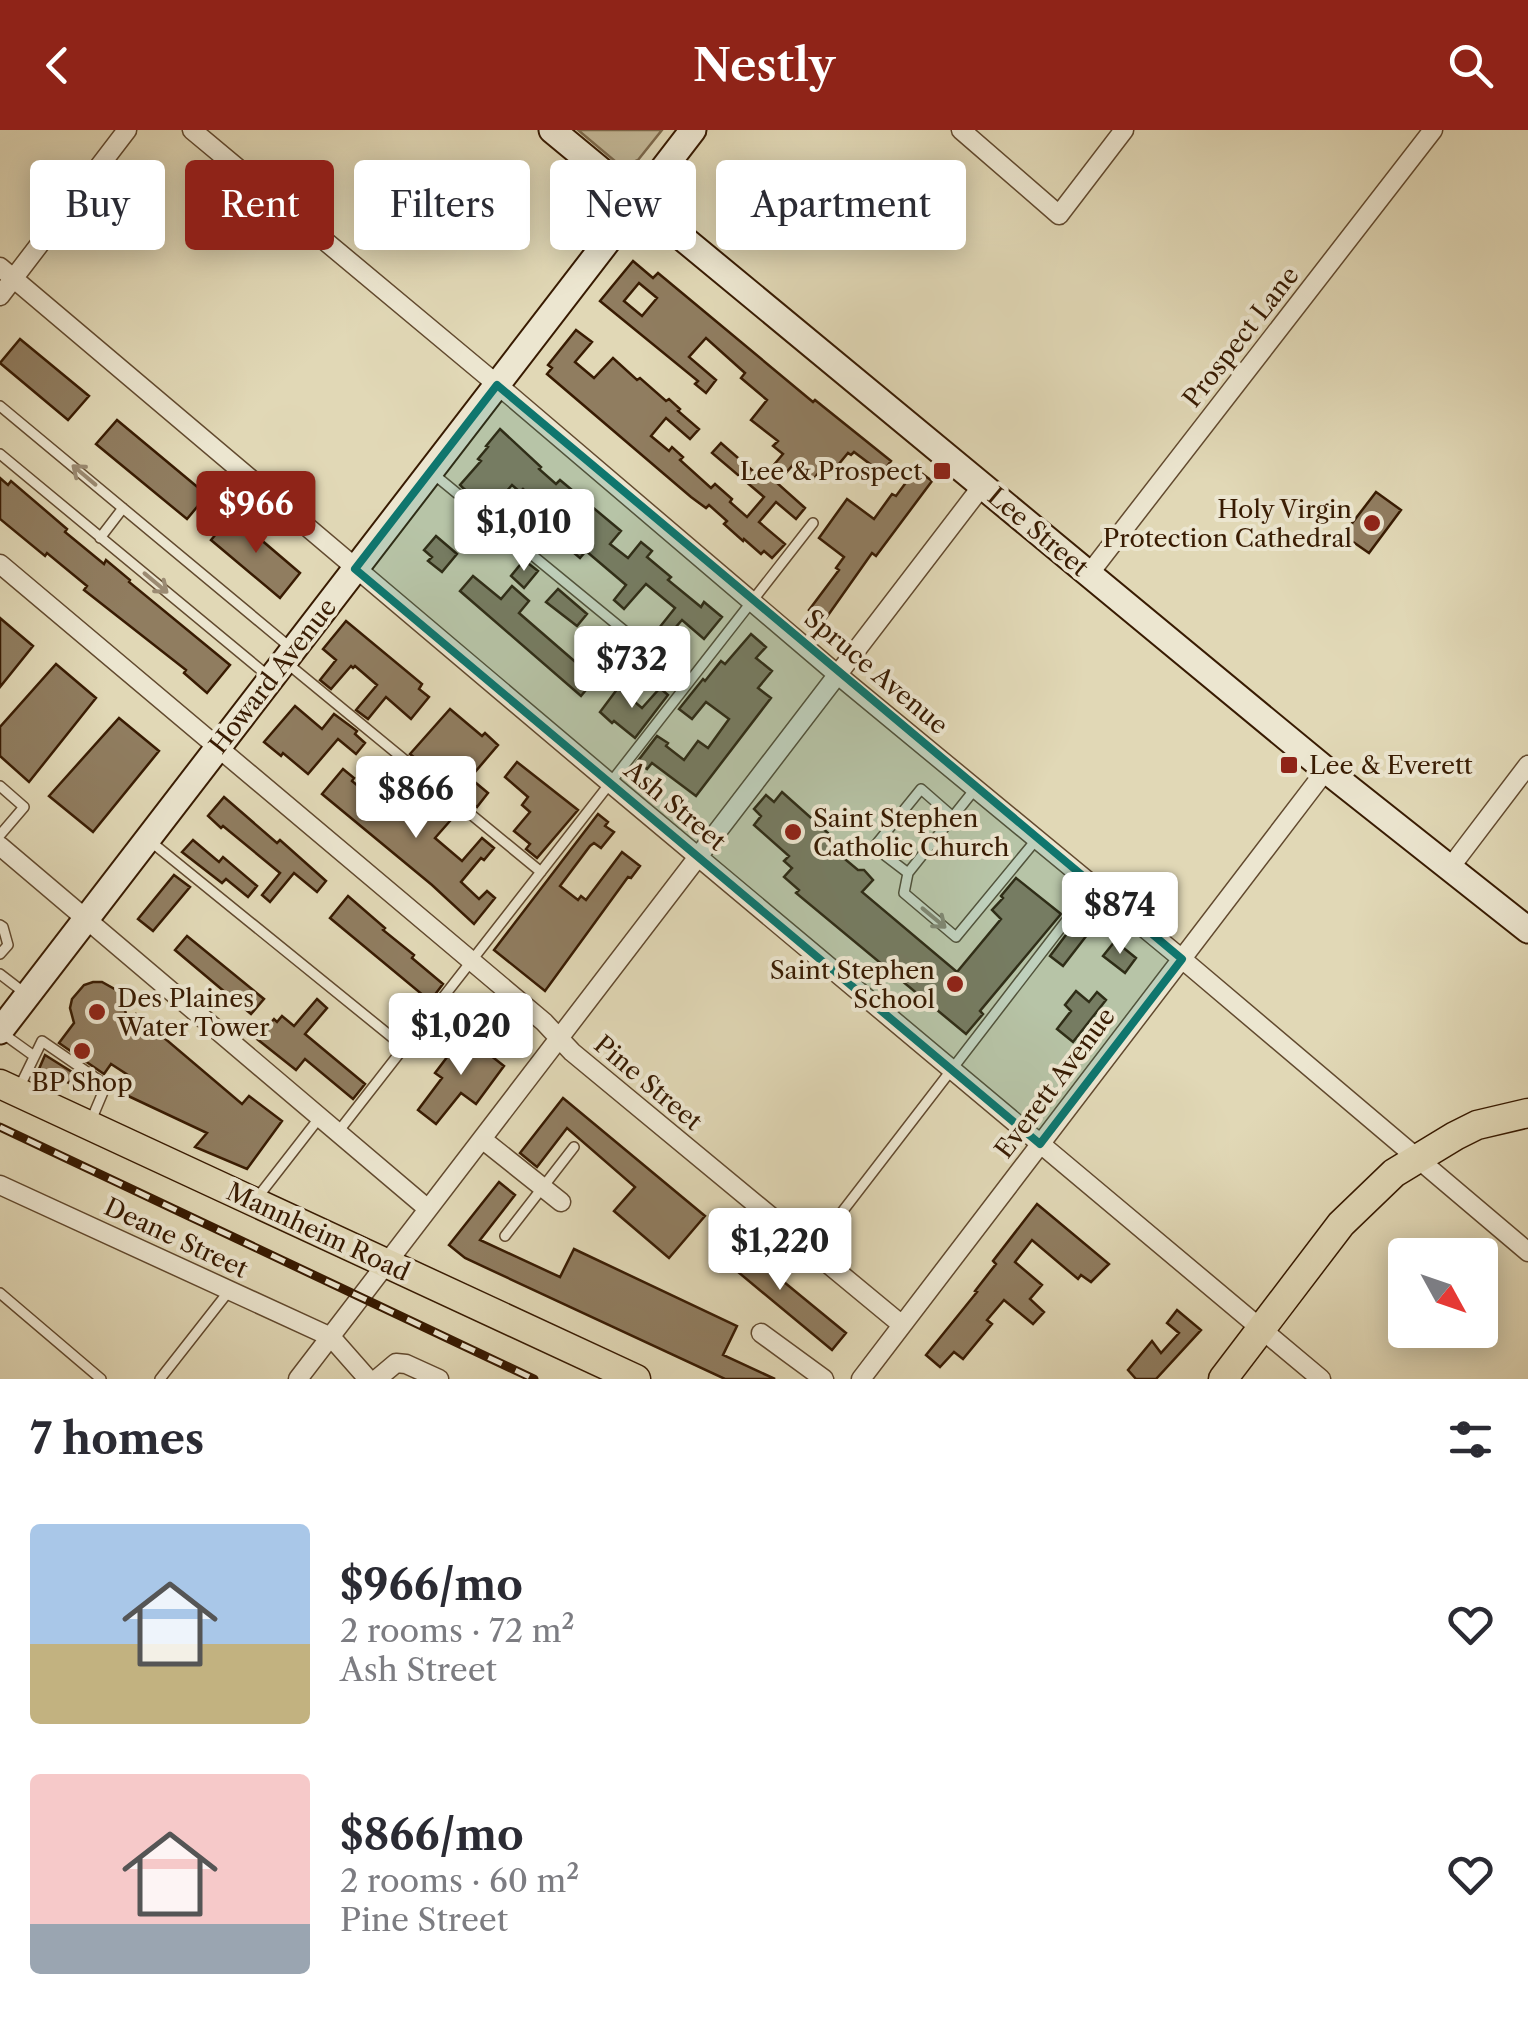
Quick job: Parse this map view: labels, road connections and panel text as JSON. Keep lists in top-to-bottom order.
{
  "streets": {
    "main road": ["Lee Street", "Howard Avenue", "Mannheim Road"],
    "street": [
      "Prospect Lane",
      "Spruce Avenue",
      "Ash Street",
      "Pine Street",
      "Everett Avenue",
      "Deane Street"
    ]
  },
  "crossings": [
    ["Prospect Lane", "Lee Street"],
    ["Lee Street", "Everett Avenue"],
    ["Spruce Avenue", "Howard Avenue"],
    ["Spruce Avenue", "Everett Avenue"],
    ["Howard Avenue", "Ash Street"],
    ["Howard Avenue", "Pine Street"],
    ["Ash Street", "Everett Avenue"],
    ["Pine Street", "Everett Avenue"]
  ],
  "places": {
    "transit": ["Lee & Prospect", "Lee & Everett"],
    "other": [
      "Holy Virgin Protection Cathedral",
      "Saint Stephen Catholic Church",
      "Saint Stephen School",
      "Des Plaines Water Tower",
      "BP Shop"
    ]
  },
  "north": "bottom right",
  "page": {
    "header": "Nestly",
    "chip": [
      "Buy",
      "Rent",
      "Filters",
      "New",
      "Apartment"
    ],
    "price": [
      "$966",
      "$1,010",
      "$732",
      "$866",
      "$874",
      "$1,020",
      "$1,220"
    ],
    "heading": "7 homes",
    "list": [
      {
        "name": "$966/mo",
        "note": "2 rooms · 72 m² · Ash Street"
      },
      {
        "name": "$866/mo",
        "note": "2 rooms · 60 m² · Pine Street"
      }
    ]
  }
}
